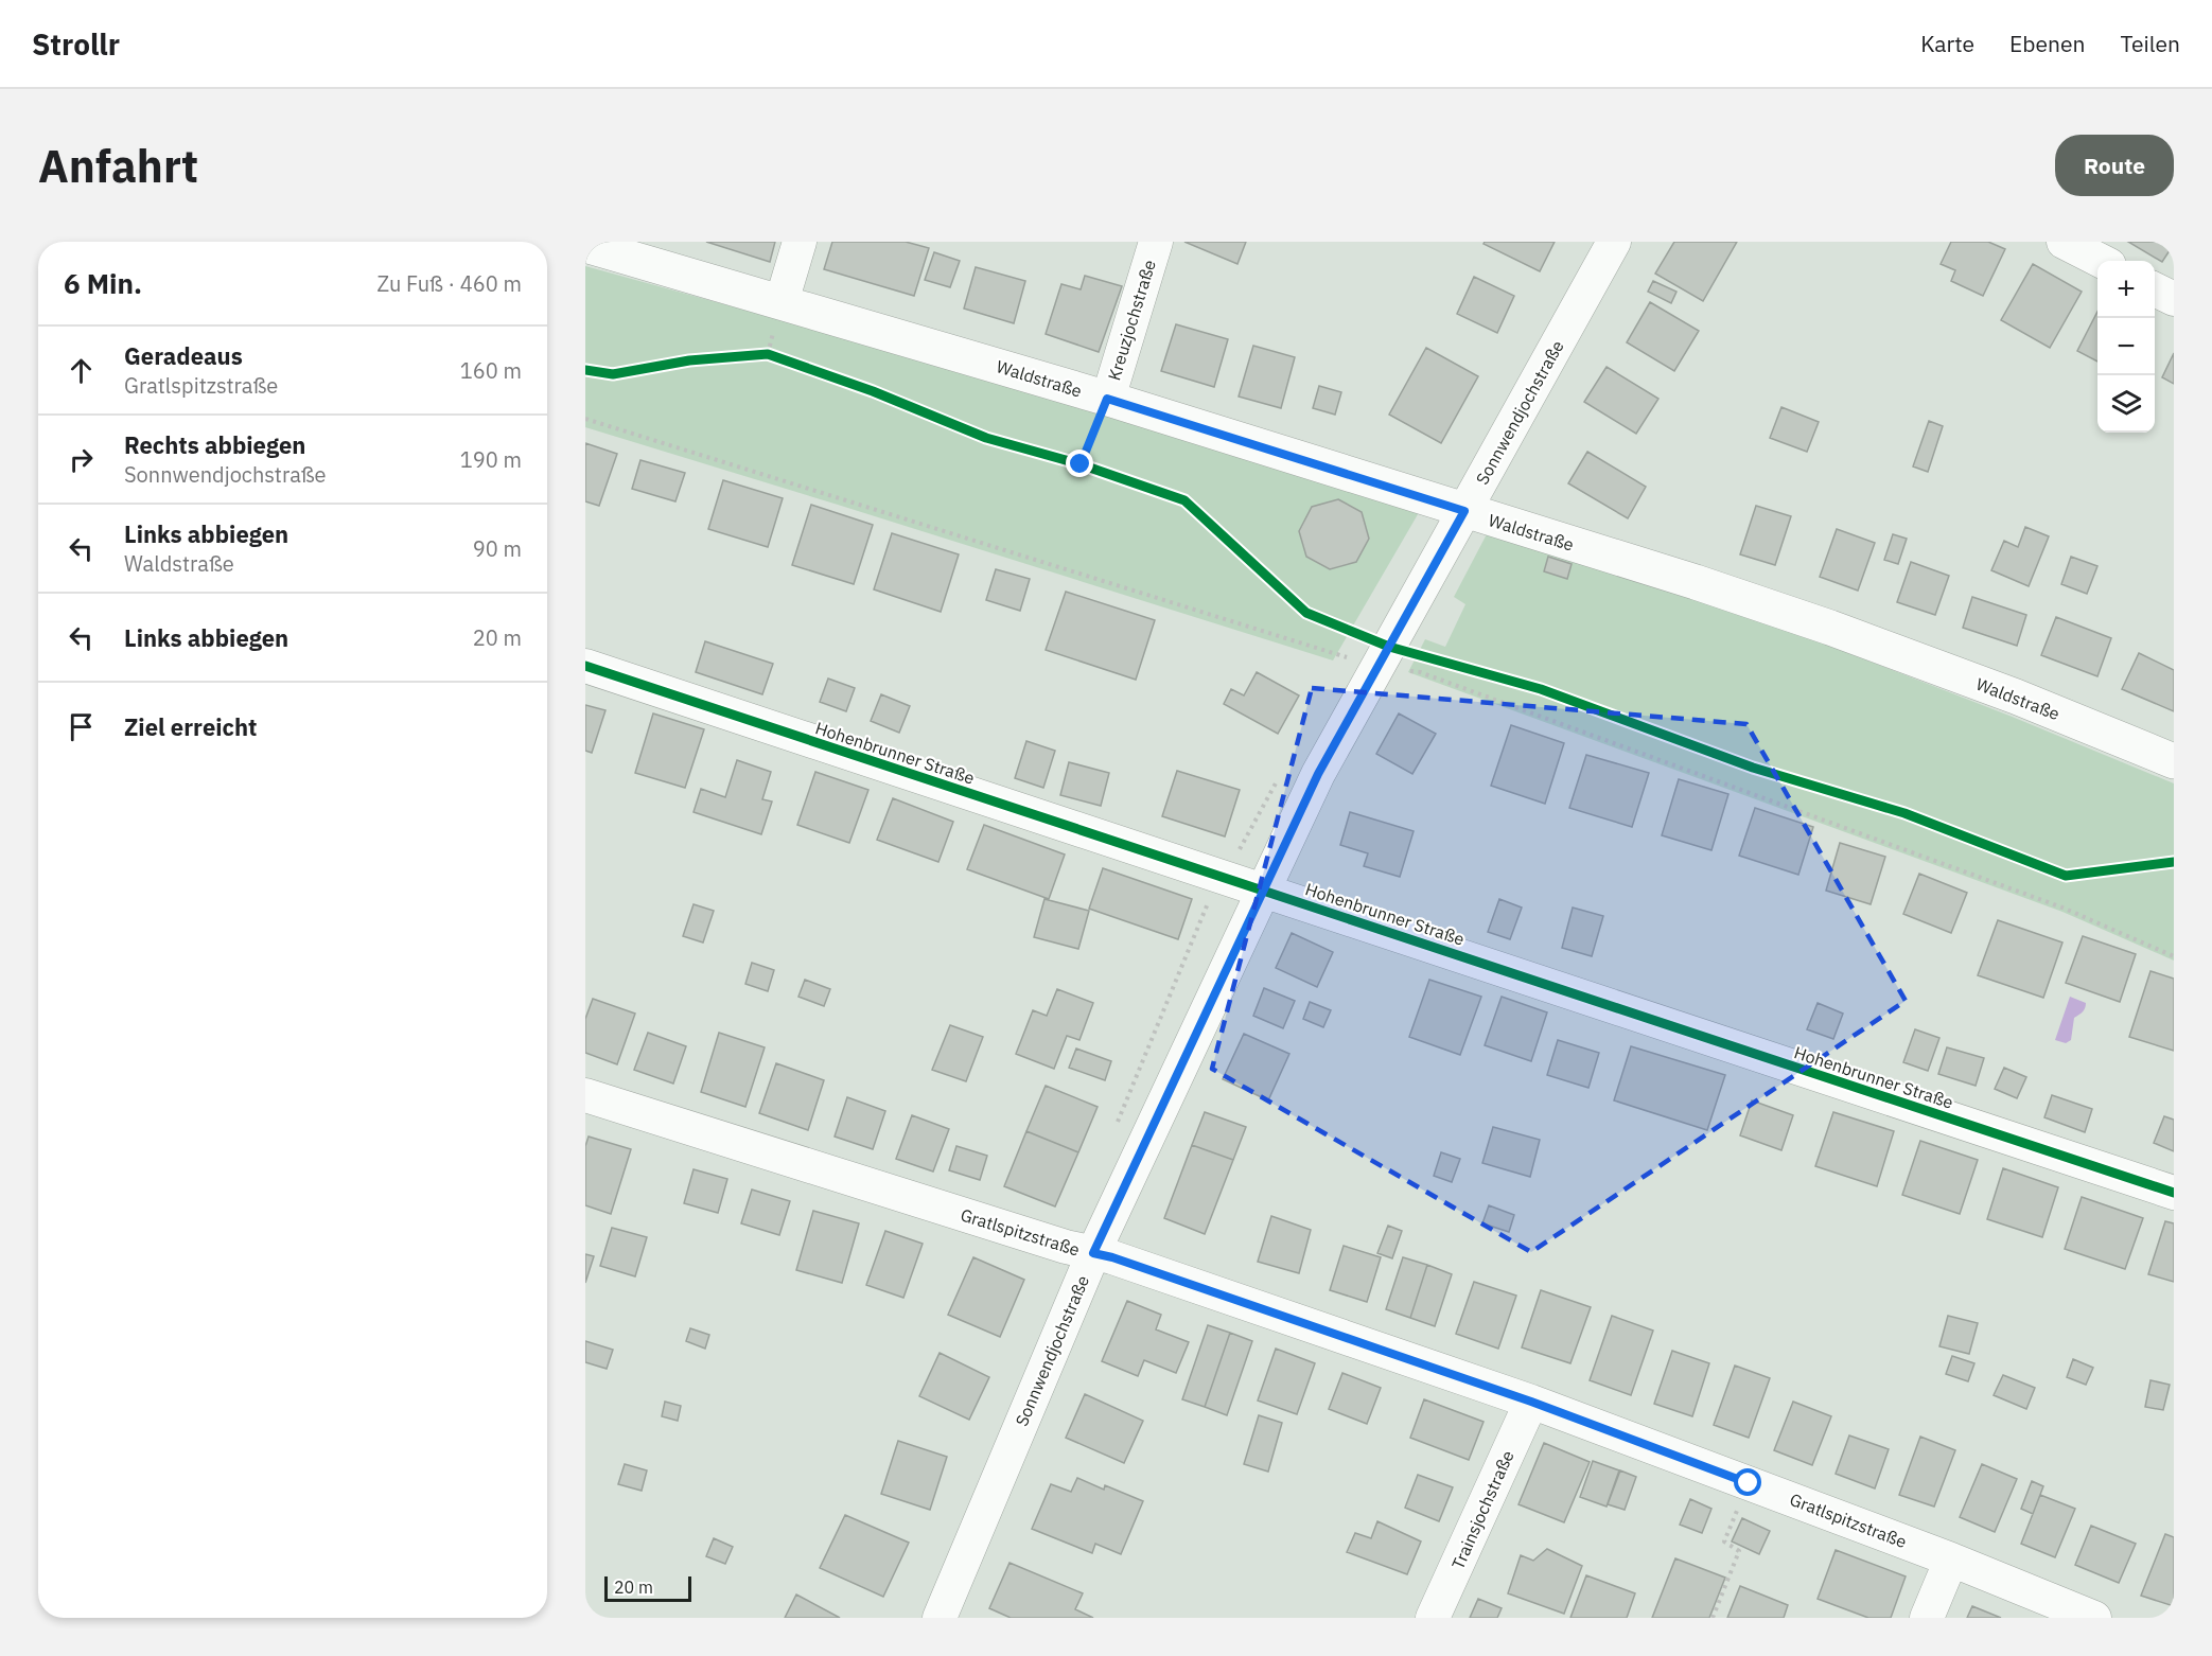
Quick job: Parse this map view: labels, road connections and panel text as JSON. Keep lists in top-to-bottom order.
{
  "streets": {
    "street": [
      "Kreuzjochstraße",
      "Waldstraße",
      "Sonnwendjochstraße",
      "Hohenbrunner Straße",
      "Gratlspitzstraße",
      "Trainsjochstraße"
    ]
  },
  "crossings": [
    ["Kreuzjochstraße", "Waldstraße"],
    ["Waldstraße", "Sonnwendjochstraße"],
    ["Sonnwendjochstraße", "Hohenbrunner Straße"],
    ["Sonnwendjochstraße", "Gratlspitzstraße"],
    ["Gratlspitzstraße", "Trainsjochstraße"]
  ],
  "scale_bar": "20 m",
  "page": {
    "header": "Strollr",
    "nav": ["Karte", "Ebenen", "Teilen"],
    "buttons": "Route",
    "title": "Anfahrt",
    "heading": ["6 Min.", "Zu Fuß · 460 m"],
    "map_buttons": ["+", "−"],
    "list": [
      ["Geradeaus", "Gratlspitzstraße", "160 m"],
      ["Rechts abbiegen", "Sonnwendjochstraße", "190 m"],
      ["Links abbiegen", "Waldstraße", "90 m"],
      ["Links abbiegen", "20 m"],
      "Ziel erreicht"
    ],
    "scale": "20 m"
  }
}
